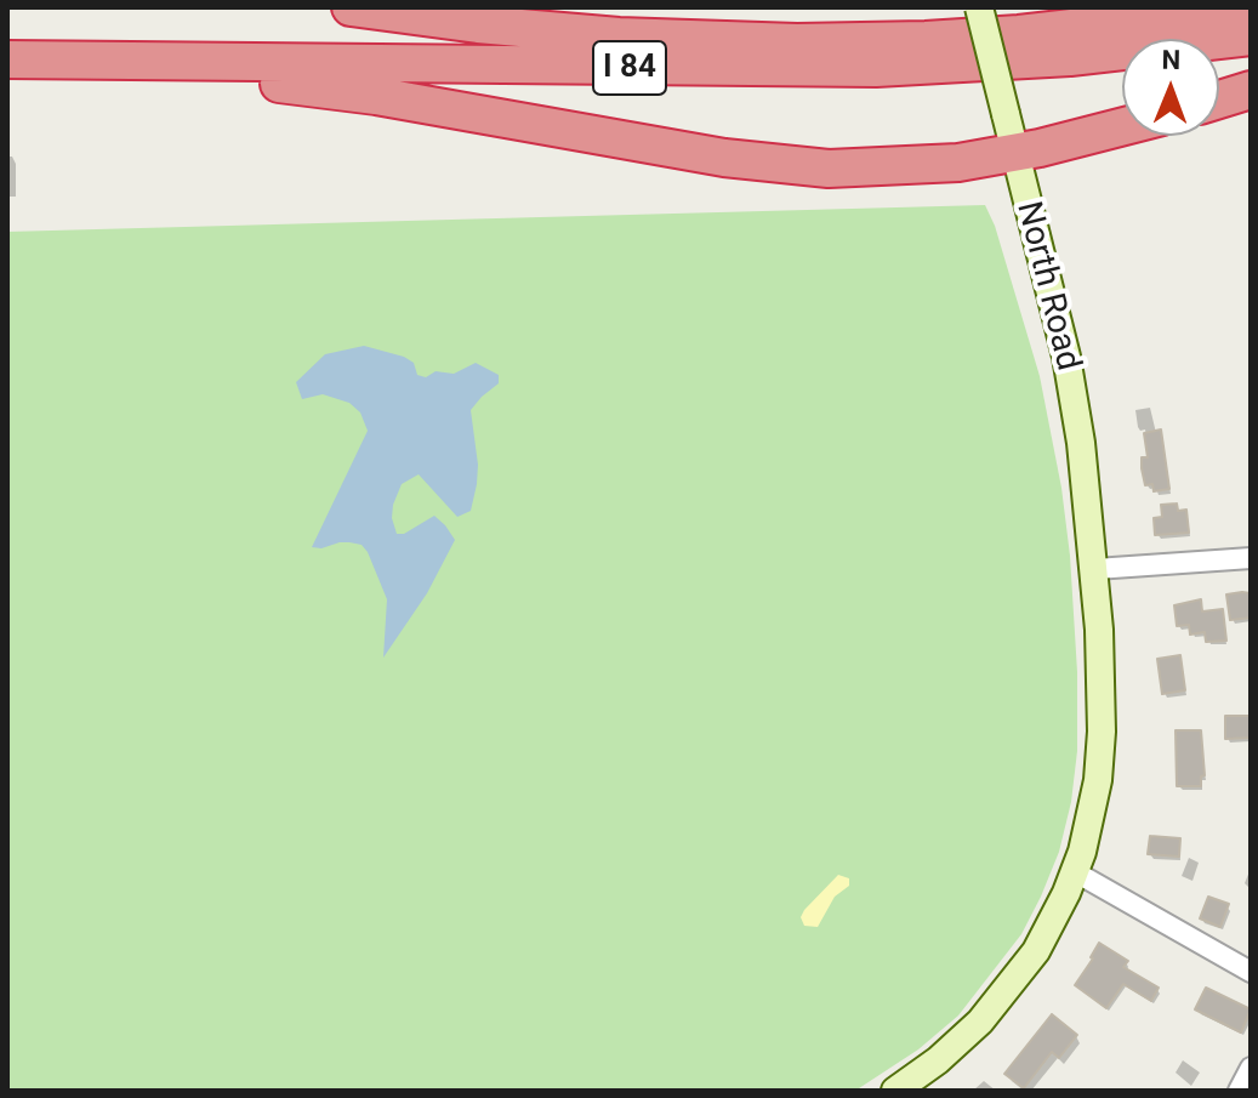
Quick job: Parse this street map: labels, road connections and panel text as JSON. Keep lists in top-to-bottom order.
{
  "streets": {
    "highway": ["I 84"],
    "main road": ["North Road"]
  },
  "north": "top"
}
